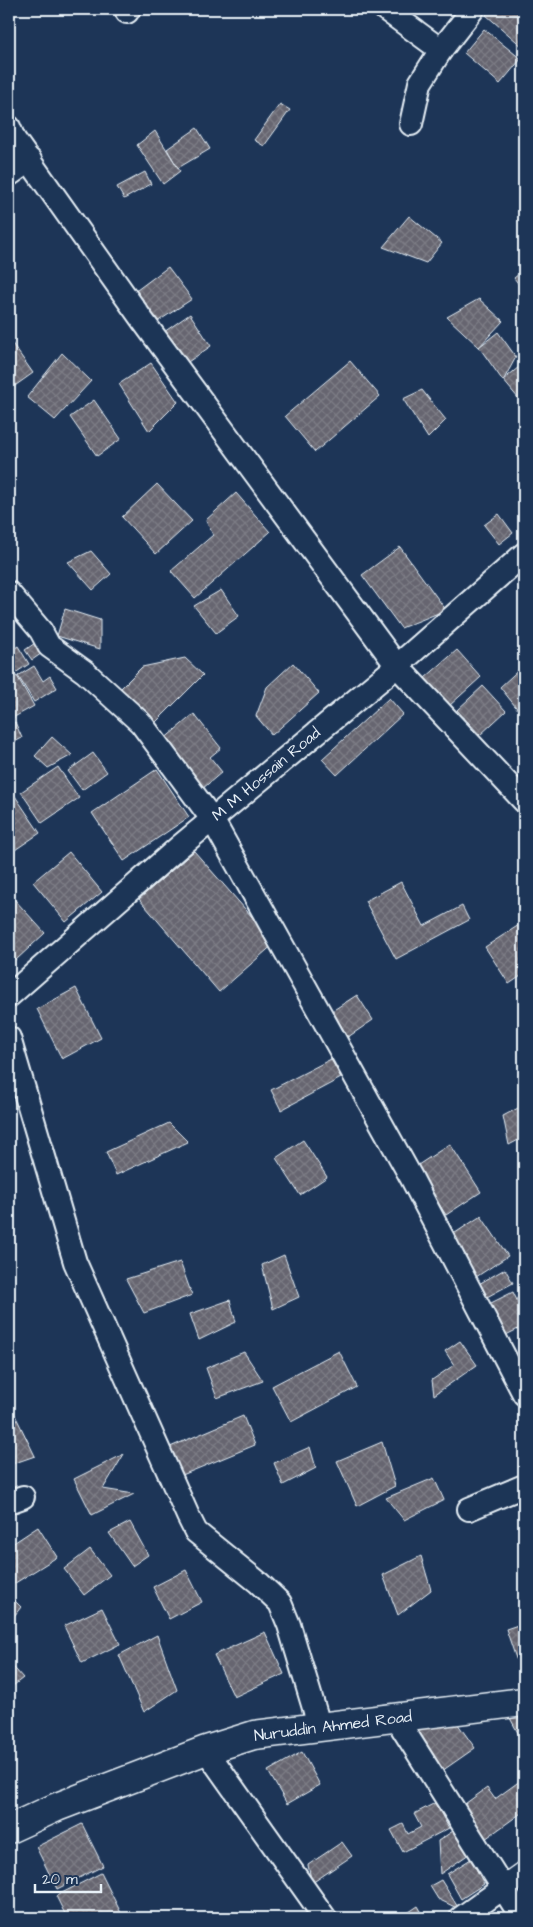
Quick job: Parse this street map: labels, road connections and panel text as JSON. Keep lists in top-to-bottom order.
{
  "streets": {
    "main road": ["Nuruddin Ahmed Road"],
    "street": ["M M Hossain Road"]
  },
  "scale_bar": "20 m"
}
